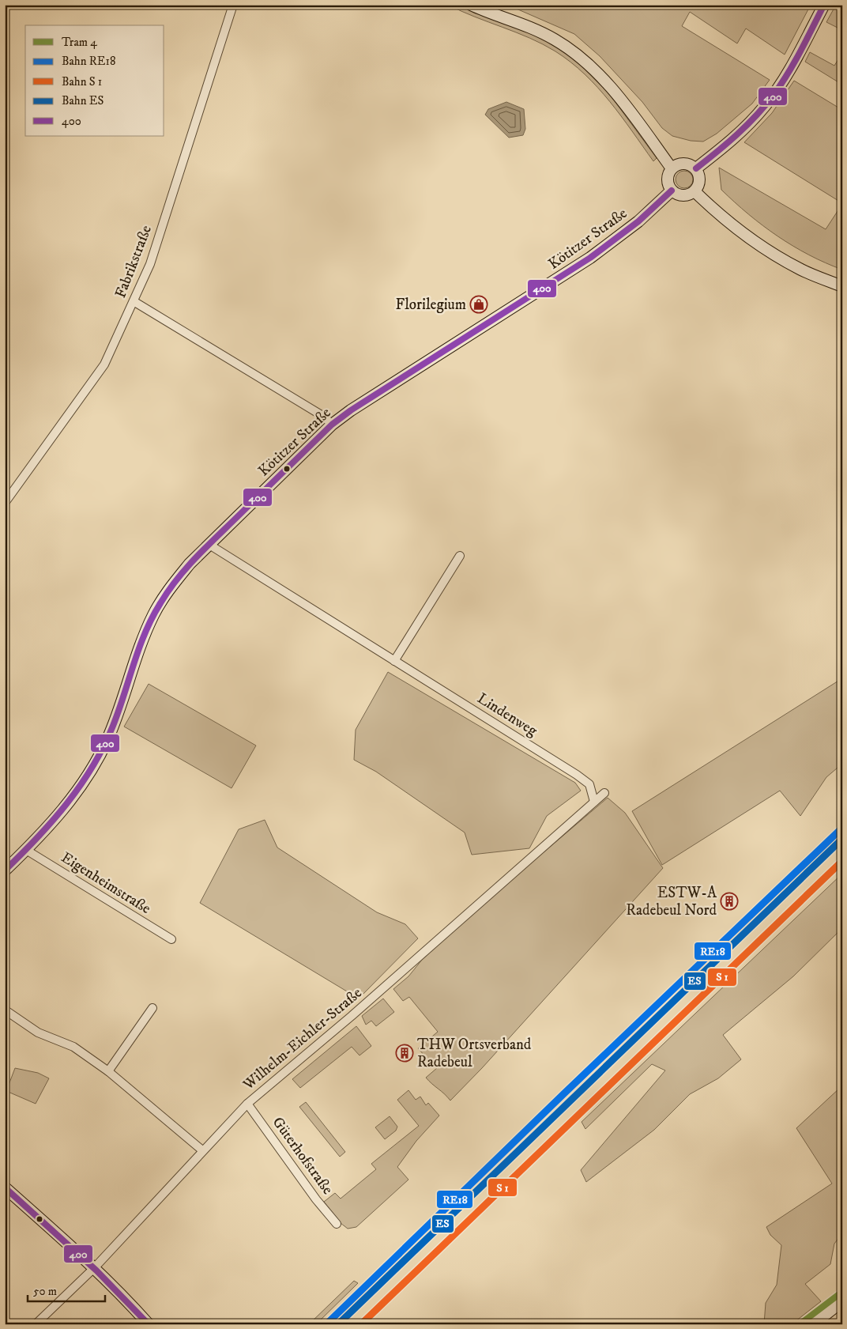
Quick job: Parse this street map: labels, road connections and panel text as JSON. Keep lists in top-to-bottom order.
{
  "streets": {
    "street": [
      "Kötitzer Straße",
      "Fabrikstraße",
      "Lindenweg",
      "Eigenheimstraße",
      "Wilhelm-Eichler-Straße",
      "Güterhofstraße"
    ]
  },
  "crossings": [
    ["Kötitzer Straße", "Lindenweg"],
    ["Kötitzer Straße", "Eigenheimstraße"],
    ["Lindenweg", "Wilhelm-Eichler-Straße"],
    ["Wilhelm-Eichler-Straße", "Güterhofstraße"]
  ],
  "places": {
    "shop": ["Florilegium"],
    "building": ["ESTW-A Radebeul Nord", "THW Ortsverband Radebeul"]
  },
  "lines": [
    "transit line 400",
    "rail line RE18",
    "rail line ES",
    "tram line 4"
  ],
  "legend": [
    "Tram 4",
    "Bahn RE18",
    "Bahn S 1",
    "Bahn ES",
    "400"
  ],
  "scale_bar": "50 m"
}
